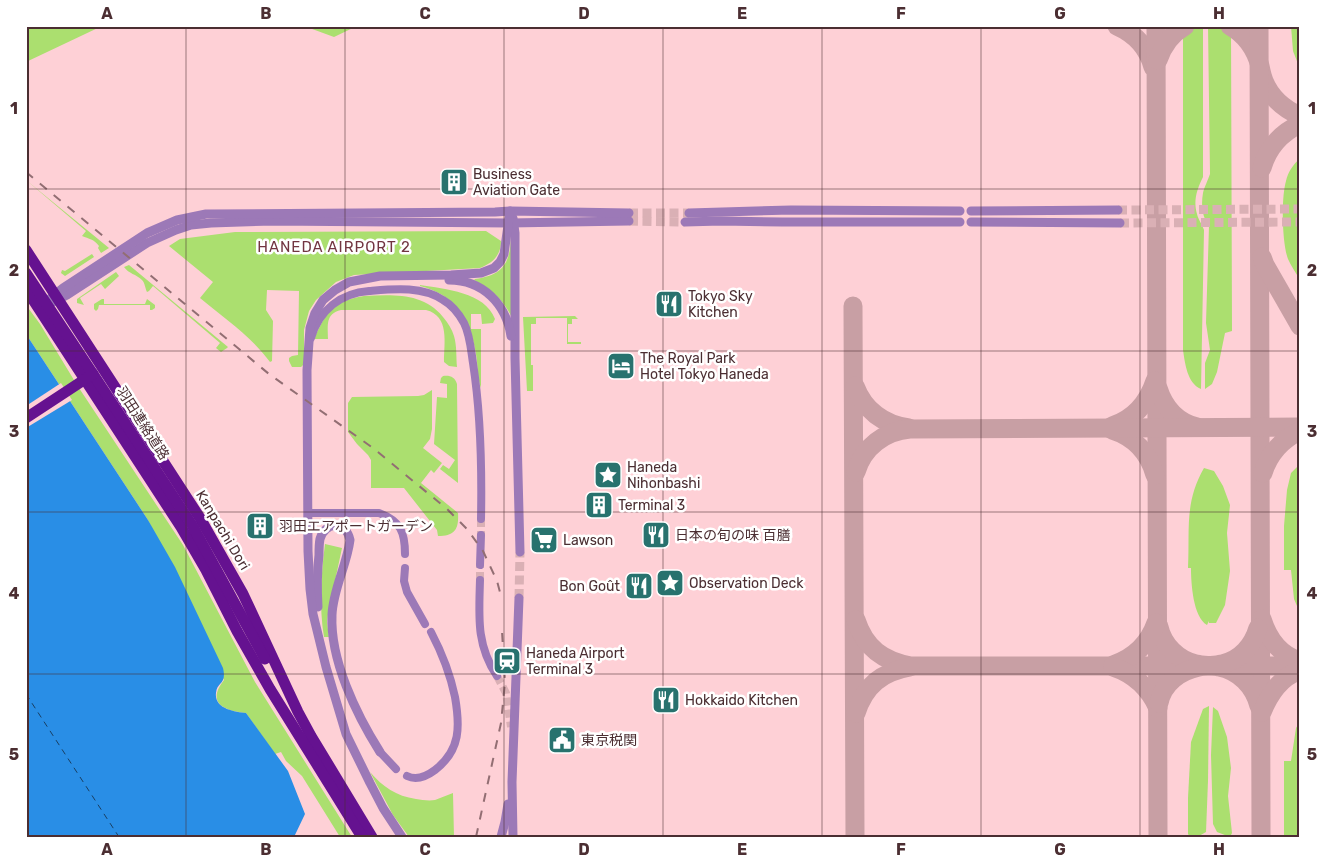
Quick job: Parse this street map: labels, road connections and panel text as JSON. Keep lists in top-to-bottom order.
{
  "streets": {
    "main road": ["羽田連絡道路", "Kanpachi Dori"]
  },
  "districts": ["HANEDA AIRPORT 2"],
  "places": {
    "building": ["Business Aviation Gate", "Terminal 3", "羽田エアポートガーデン"],
    "restaurant": [
      "Tokyo Sky Kitchen",
      "日本の旬の味 百膳",
      "Bon Goût",
      "Hokkaido Kitchen"
    ],
    "hotel": ["The Royal Park Hotel Tokyo Haneda"],
    "place": ["Haneda Nihonbashi", "Observation Deck"],
    "supermarket": ["Lawson"],
    "station": ["Haneda Airport Terminal 3"],
    "public building": ["東京税関"]
  },
  "grid": {
    "columns": [
      "A",
      "B",
      "C",
      "D",
      "E",
      "F",
      "G",
      "H"
    ],
    "rows": [
      "1",
      "2",
      "3",
      "4",
      "5"
    ]
  }
}
